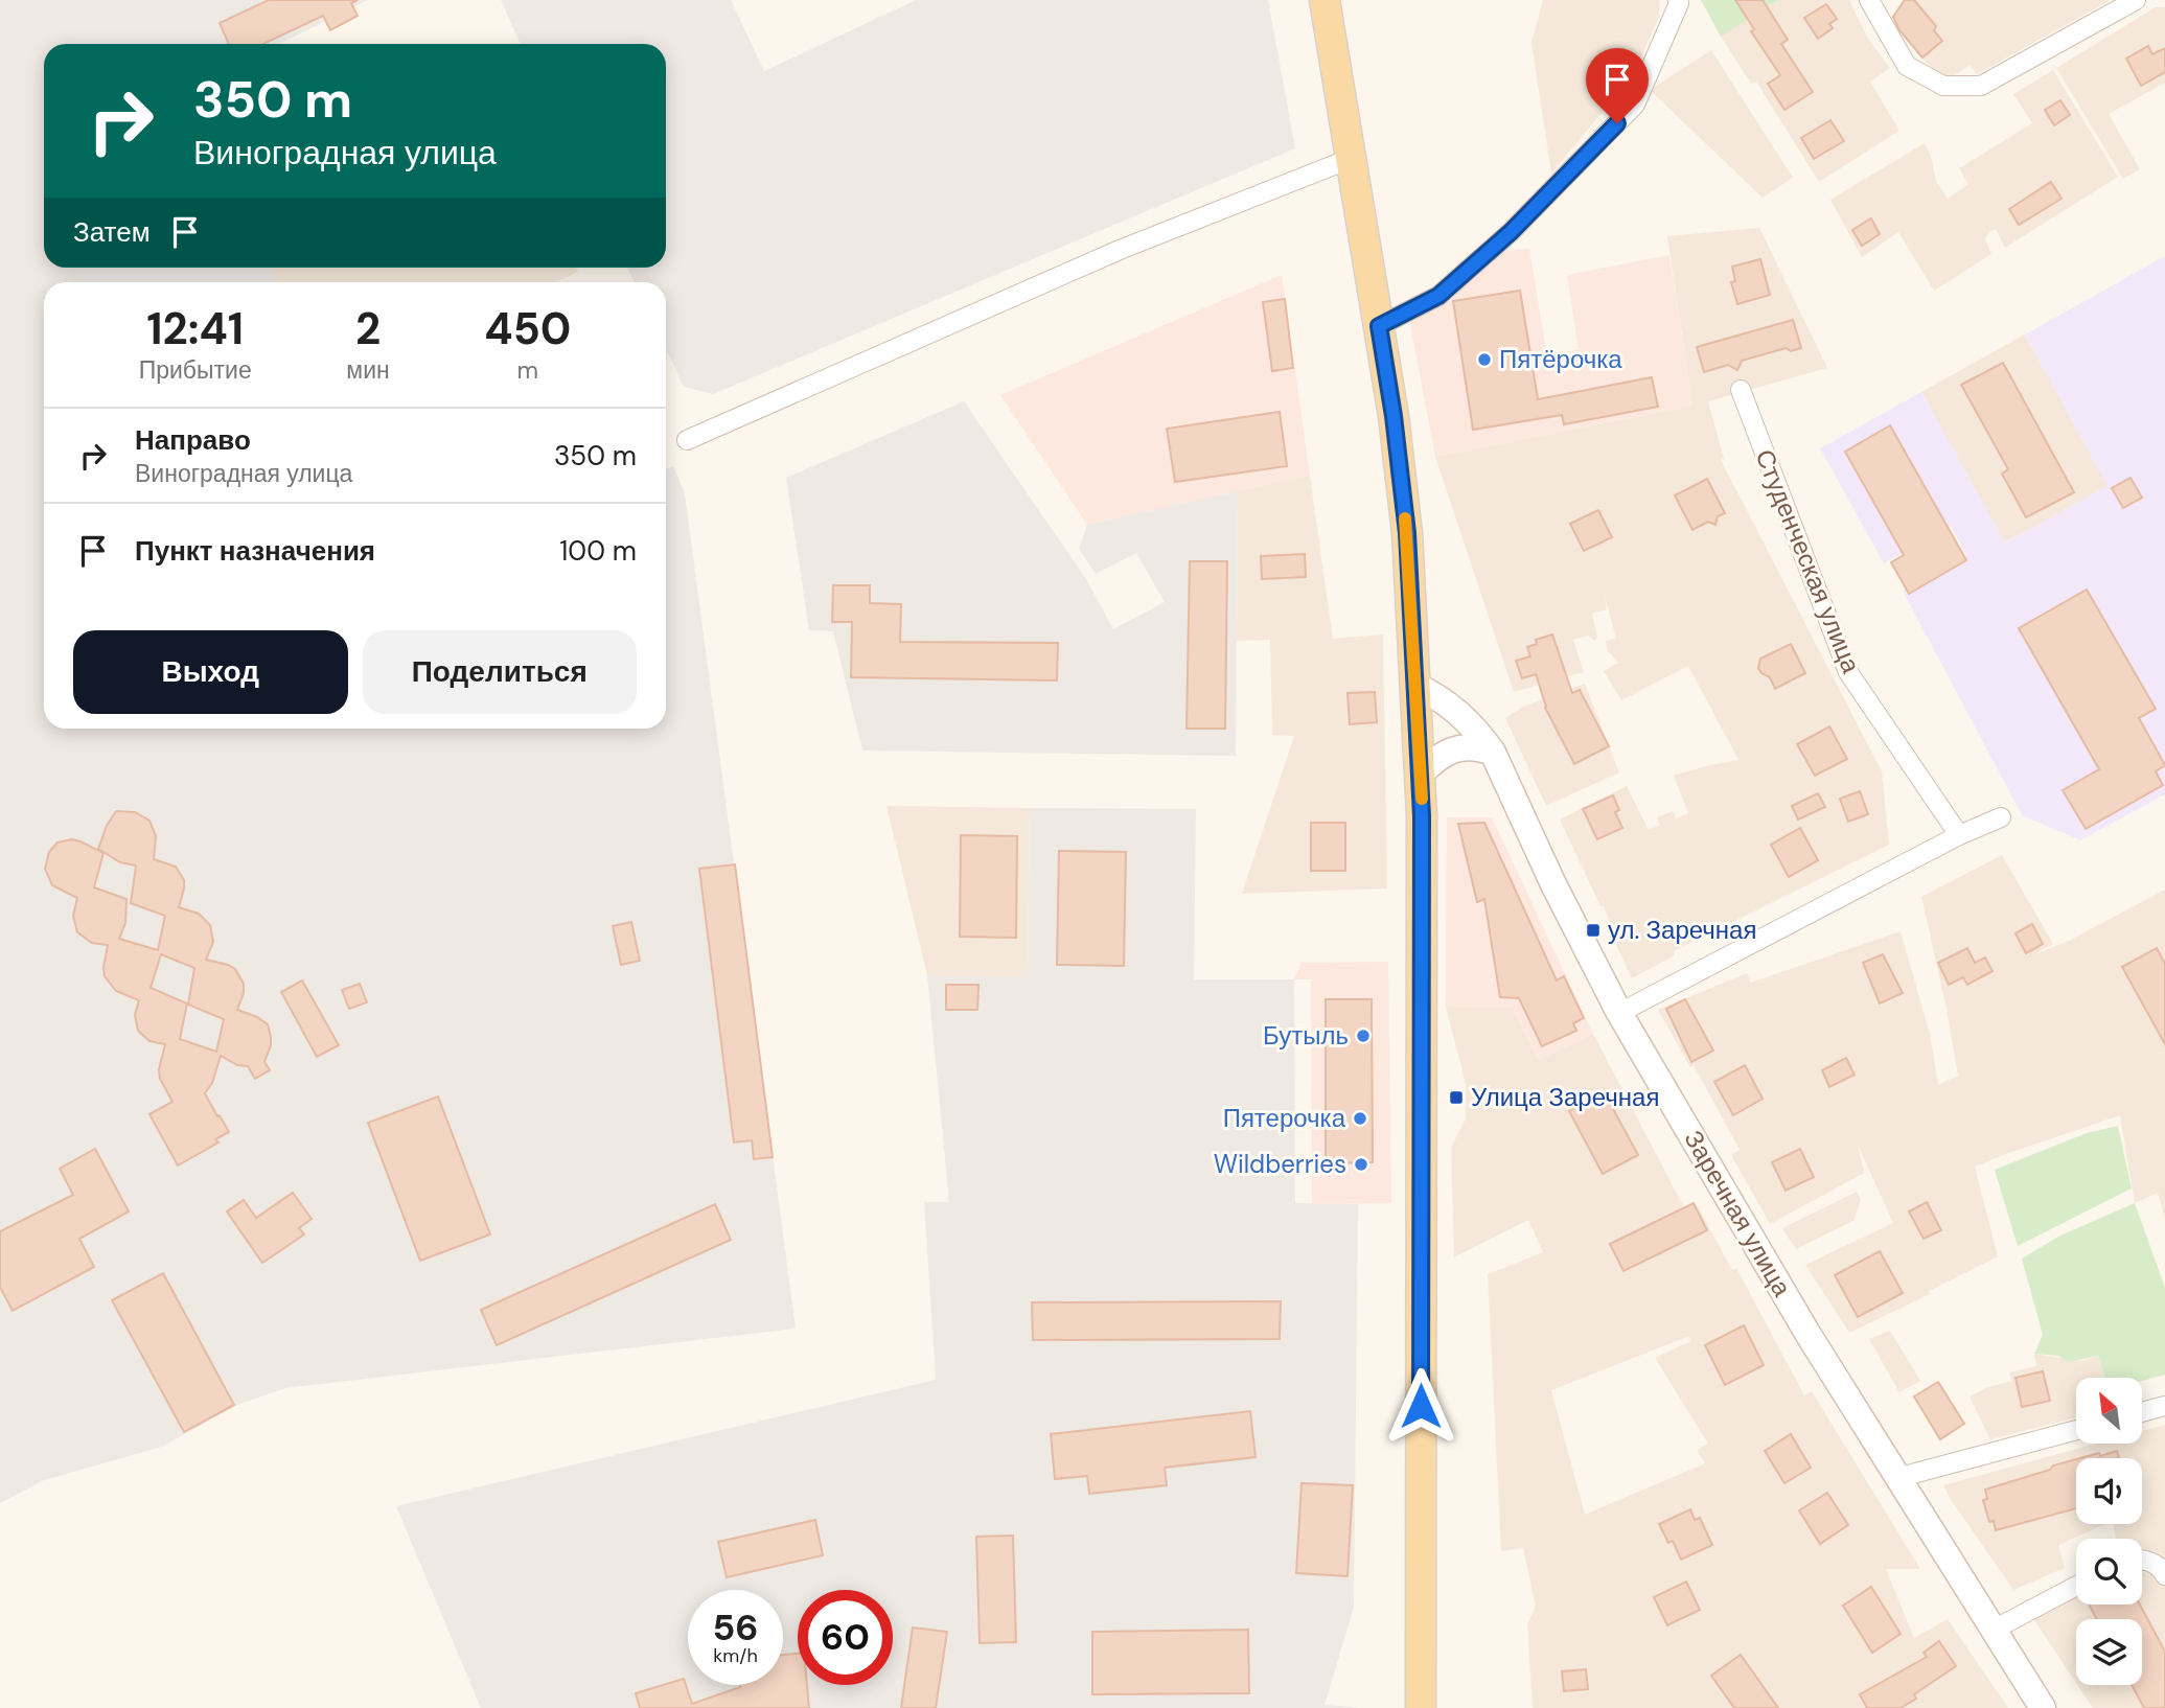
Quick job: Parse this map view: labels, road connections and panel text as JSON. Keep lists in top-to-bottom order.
{
  "streets": {
    "main road": ["Заречная улица"],
    "street": ["Студенческая улица"]
  },
  "places": {
    "other": [
      "Пятёрочка",
      "Бутыль",
      "Пятерочка",
      "Wildberries"
    ],
    "transit": ["ул. Заречная", "Улица Заречная"]
  },
  "north": "top left",
  "page": {
    "turn": ["350 m", "Виноградная улица"],
    "then": "Затем",
    "eta": [
      "12:41",
      "Прибытие",
      "2",
      "мин",
      "450",
      "m"
    ],
    "list": [
      {
        "name": "Направо",
        "note": "Виноградная улица",
        "value": "350 m"
      },
      {
        "name": "Пункт назначения",
        "value": "100 m"
      }
    ],
    "buttons": ["Выход", "Поделиться"],
    "speed": "56 km/h",
    "limit": "60"
  }
}
